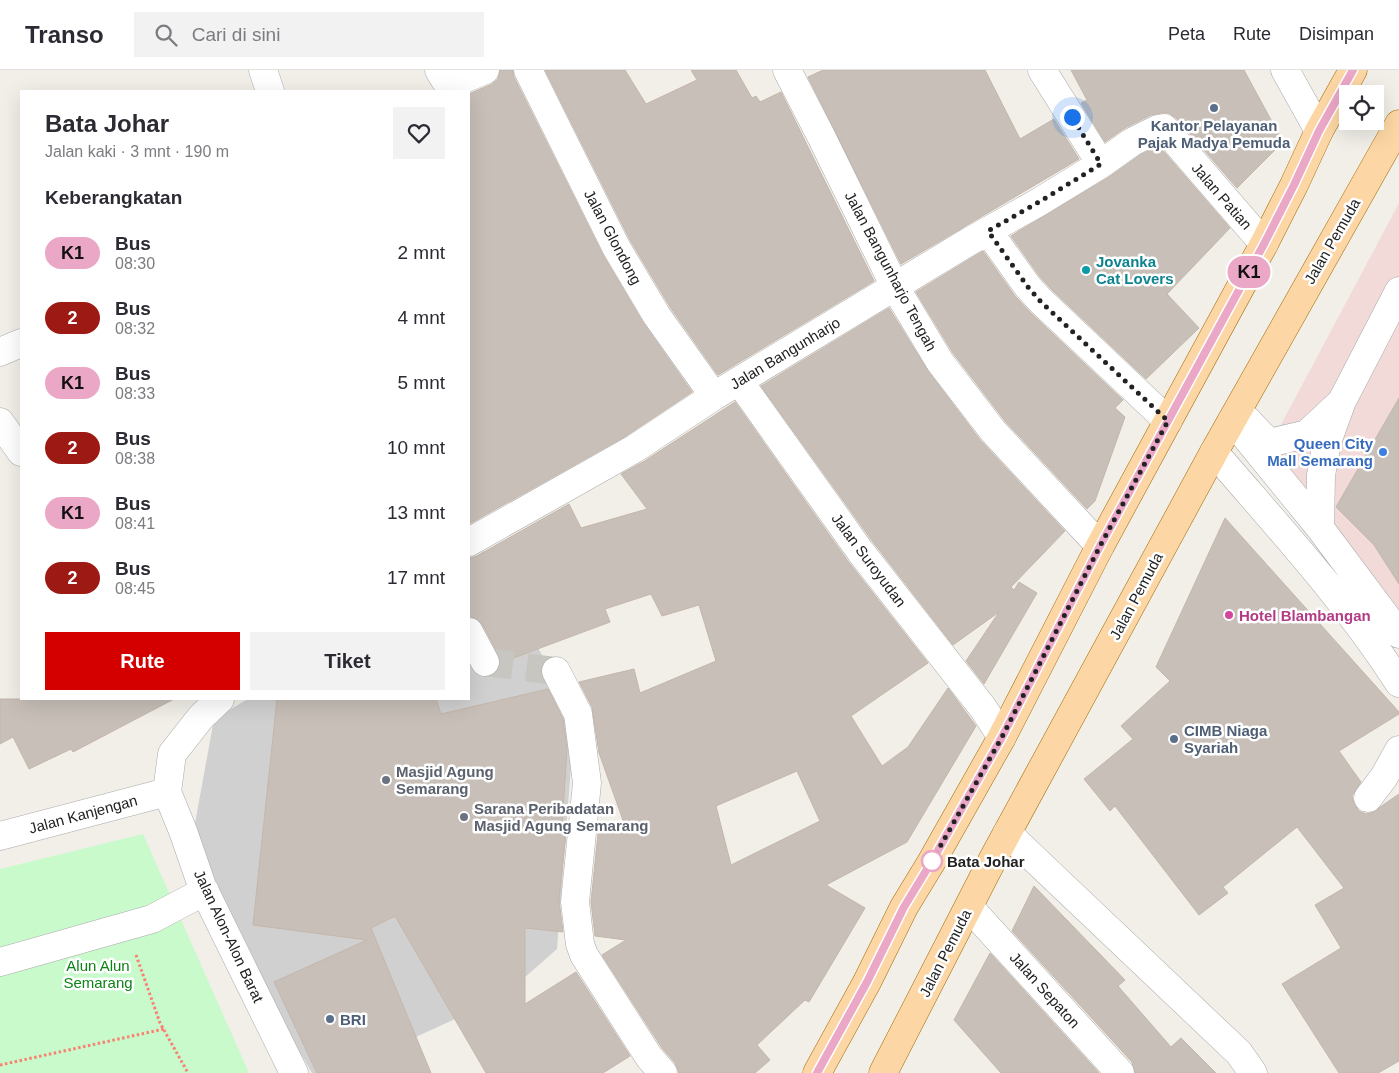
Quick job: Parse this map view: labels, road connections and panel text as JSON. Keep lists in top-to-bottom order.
{
  "streets": {
    "main road": ["Jalan Pemuda"],
    "street": [
      "Jalan Patian",
      "Jalan Glondong",
      "Jalan Bangunharjo Tengah",
      "Jalan Bangunharjo",
      "Jalan Suroyudan",
      "Jalan Kanjengan",
      "Jalan Alon-Alon Barat",
      "Jalan Sepaton"
    ]
  },
  "crossings": [
    ["Jalan Patian", "Jalan Bangunharjo"],
    ["Jalan Glondong", "Jalan Bangunharjo"],
    ["Jalan Pemuda", "Jalan Sepaton"],
    ["Jalan Bangunharjo Tengah", "Jalan Bangunharjo"],
    ["Jalan Bangunharjo", "Jalan Suroyudan"],
    ["Jalan Kanjengan", "Jalan Alon-Alon Barat"]
  ],
  "parks": ["Alun Alun Semarang"],
  "places": [
    "Kantor Pelayanan Pajak Madya Pemuda",
    "Jovanka Cat Lovers",
    "Queen City Mall Semarang",
    "Hotel Blambangan",
    "CIMB Niaga Syariah",
    "Masjid Agung Semarang",
    "Sarana Peribadatan Masjid Agung Semarang",
    "Bata Johar",
    "BRI"
  ],
  "lines": ["bus line K1"],
  "page": {
    "header": "Transo",
    "search": "Cari di sini",
    "nav": ["Peta", "Rute", "Disimpan"],
    "on_map": "K1",
    "heading": [
      ["Bata Johar", "Jalan kaki · 3 mnt · 190 m"],
      "Keberangkatan"
    ],
    "list": [
      {
        "mark": "K1",
        "name": "Bus",
        "note": "08:30",
        "value": "2 mnt"
      },
      {
        "mark": "2",
        "name": "Bus",
        "note": "08:32",
        "value": "4 mnt"
      },
      {
        "mark": "K1",
        "name": "Bus",
        "note": "08:33",
        "value": "5 mnt"
      },
      {
        "mark": "2",
        "name": "Bus",
        "note": "08:38",
        "value": "10 mnt"
      },
      {
        "mark": "K1",
        "name": "Bus",
        "note": "08:41",
        "value": "13 mnt"
      },
      {
        "mark": "2",
        "name": "Bus",
        "note": "08:45",
        "value": "17 mnt"
      }
    ],
    "buttons": ["Rute", "Tiket"]
  }
}
